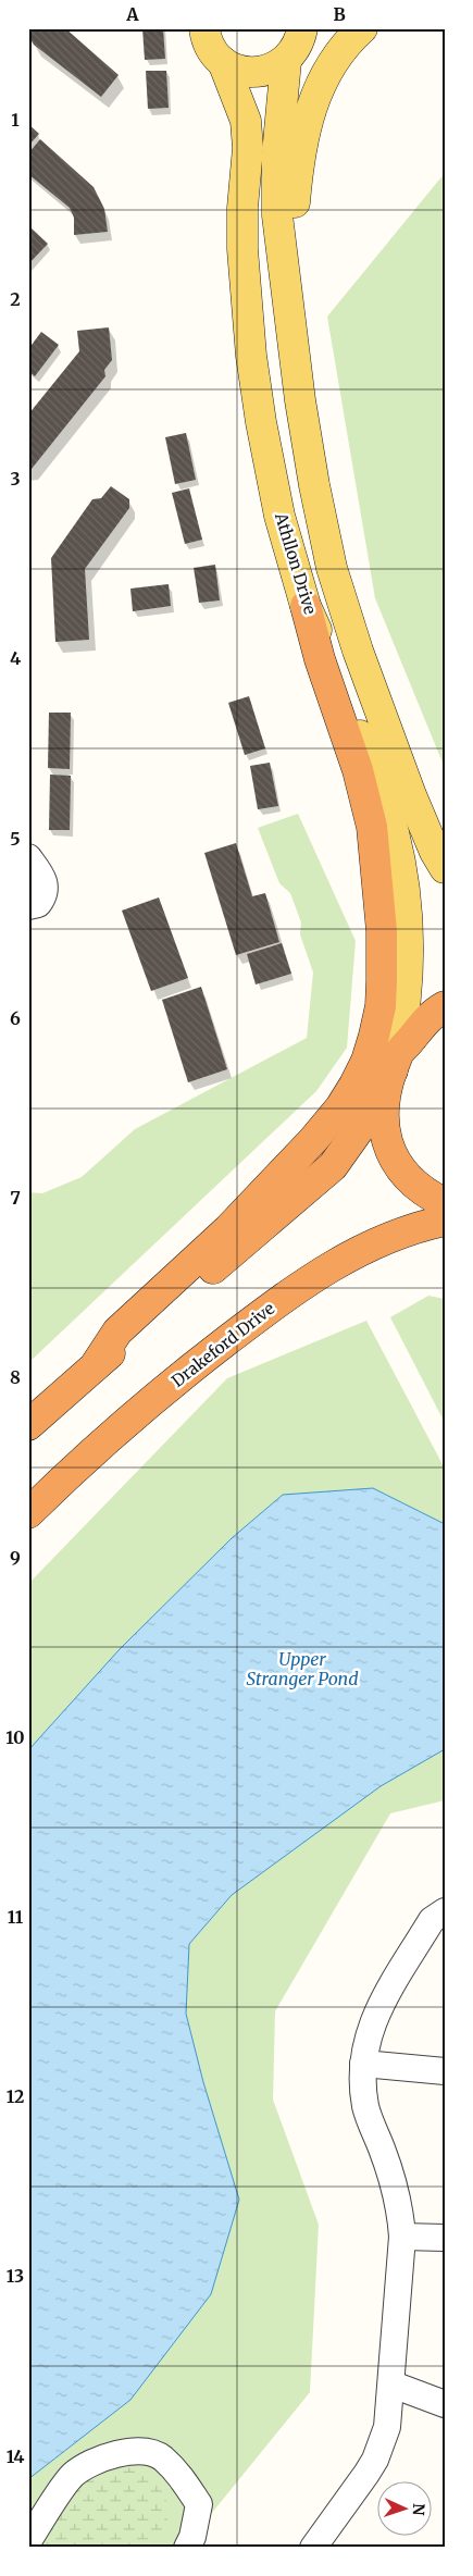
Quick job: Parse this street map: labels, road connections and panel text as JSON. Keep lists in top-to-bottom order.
{
  "streets": {
    "highway": ["Drakeford Drive"],
    "main road": ["Athllon Drive"]
  },
  "water": ["Upper Stranger Pond"],
  "north": "right",
  "grid": {
    "columns": ["A", "B"],
    "rows": [
      "1",
      "2",
      "3",
      "4",
      "5",
      "6",
      "7",
      "8",
      "9",
      "10",
      "11",
      "12",
      "13",
      "14"
    ]
  }
}
